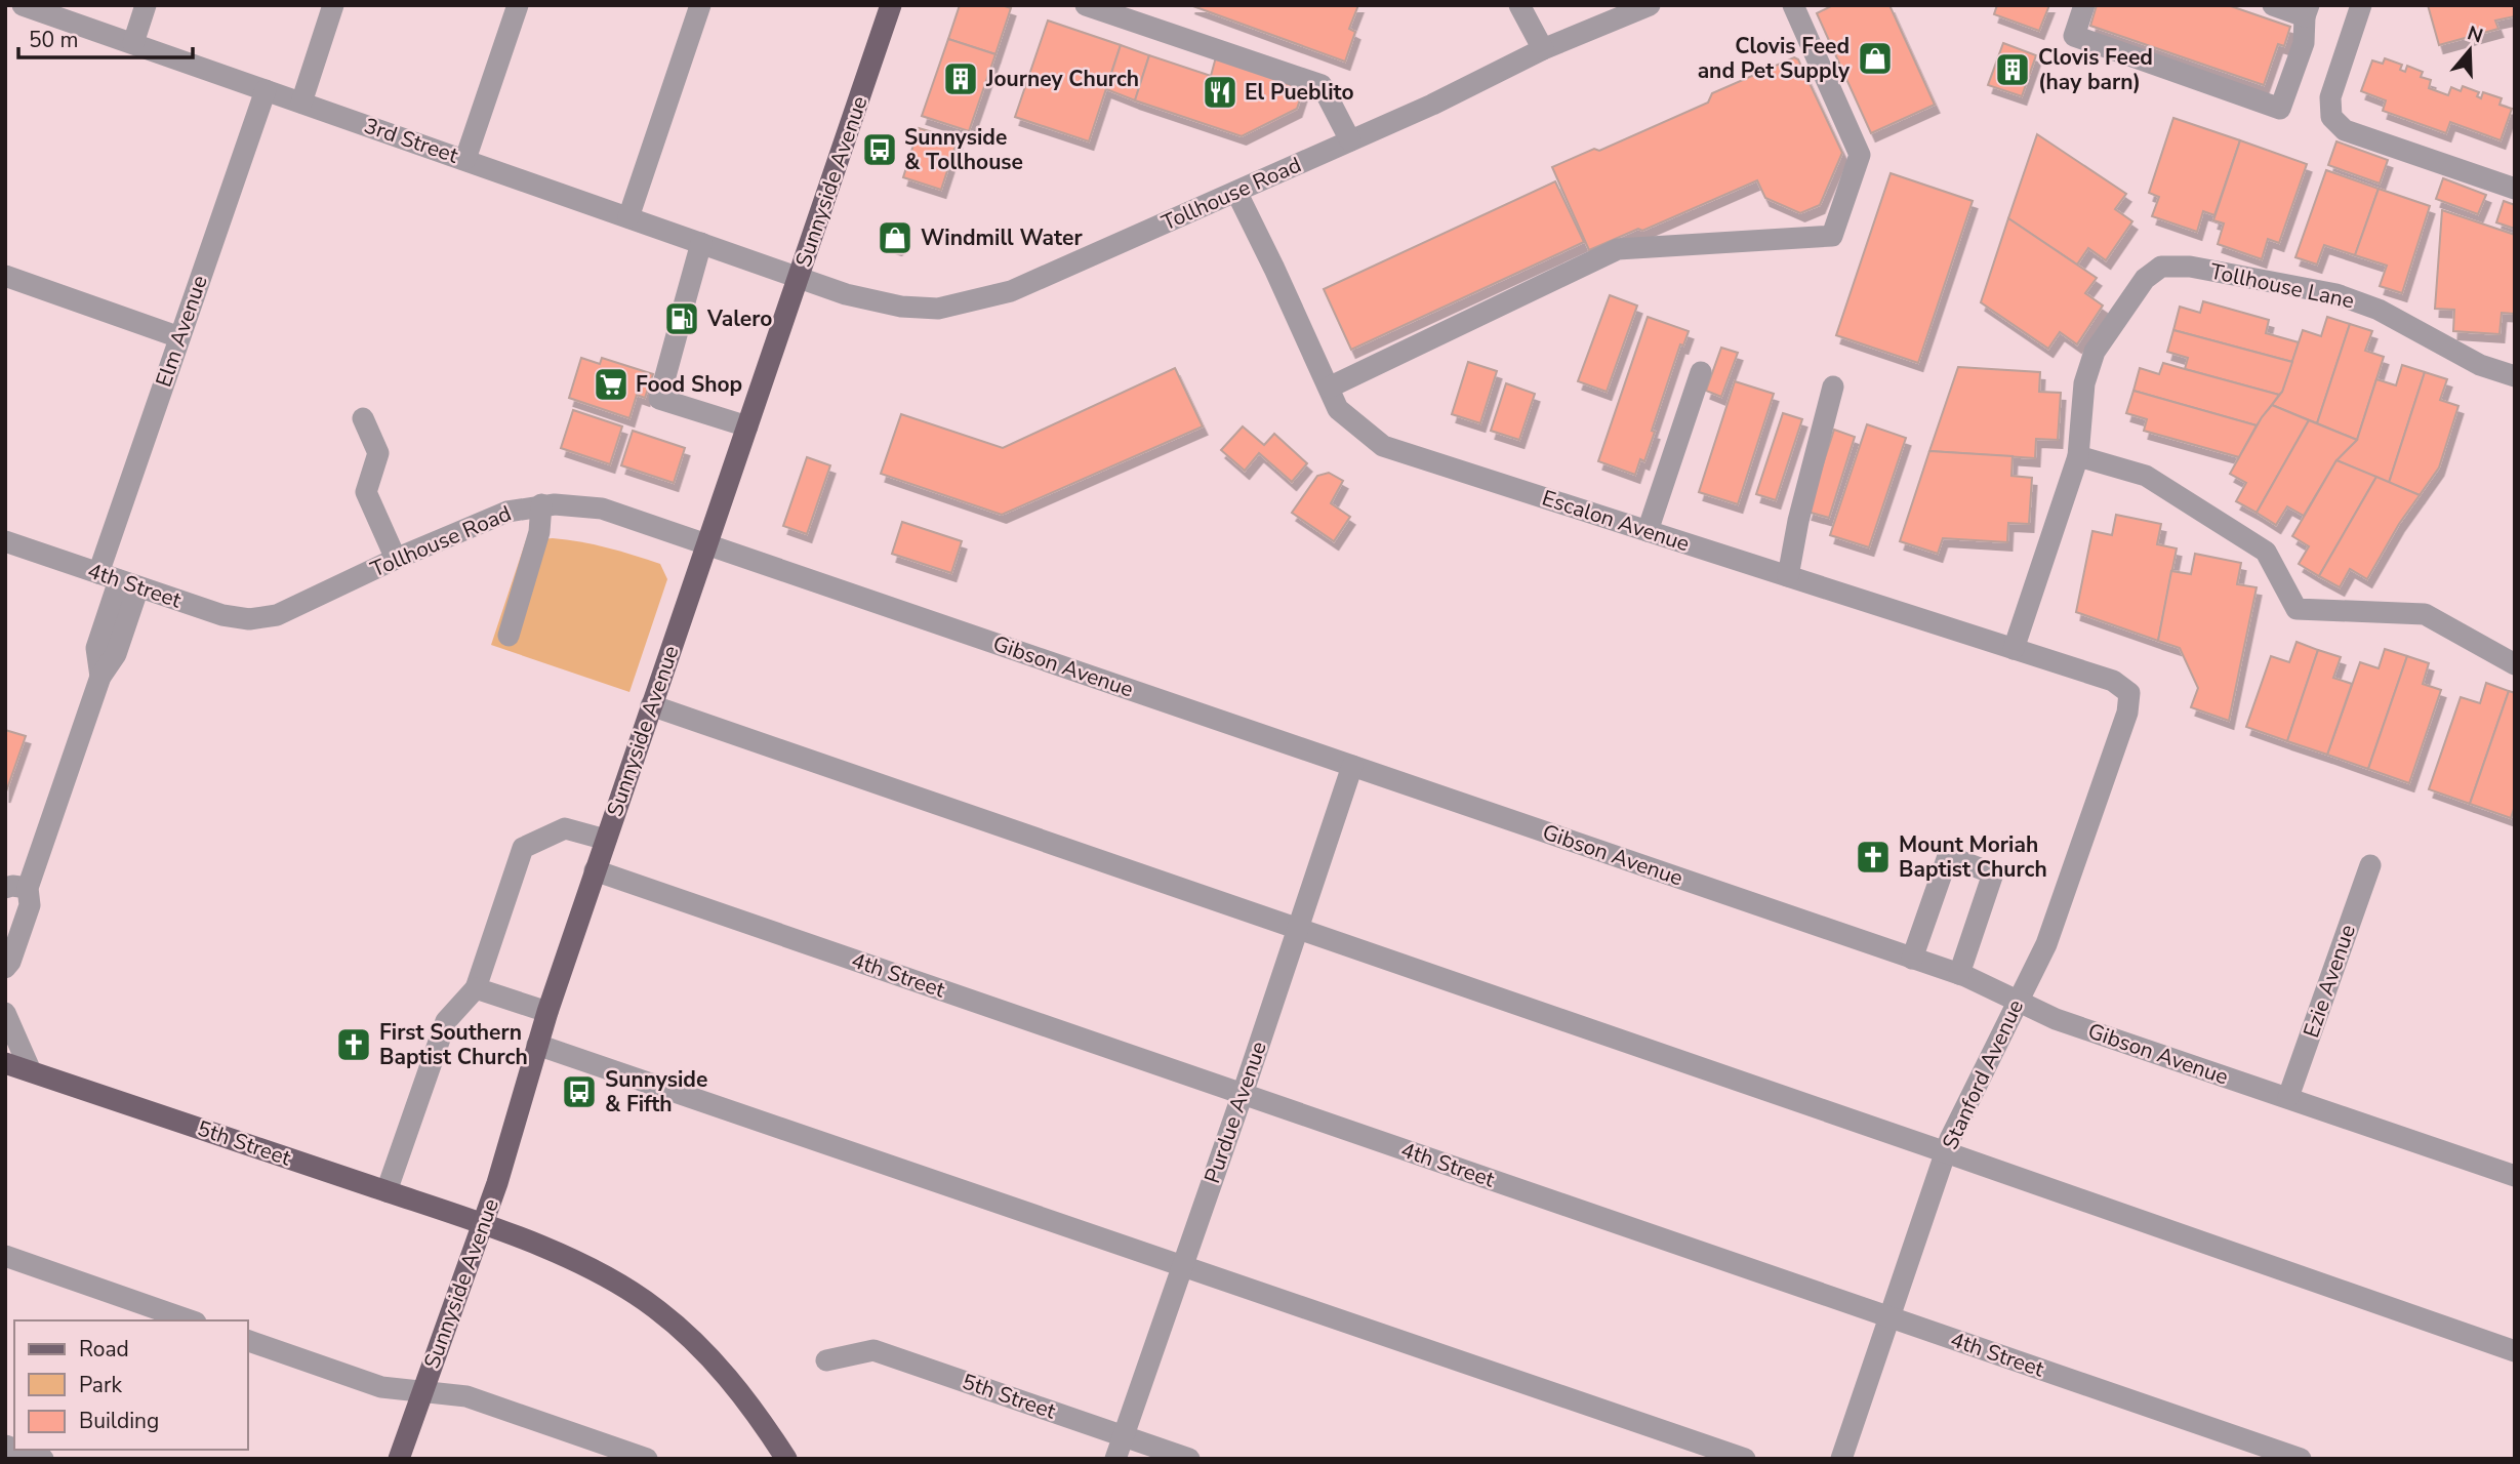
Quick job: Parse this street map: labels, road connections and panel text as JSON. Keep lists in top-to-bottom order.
{
  "streets": {
    "main road": ["Sunnyside Avenue", "5th Street"],
    "street": [
      "3rd Street",
      "Tollhouse Road",
      "Tollhouse Lane",
      "Elm Avenue",
      "Escalon Avenue",
      "4th Street",
      "Gibson Avenue",
      "Ezie Avenue",
      "Stanford Avenue",
      "Purdue Avenue"
    ]
  },
  "crossings": [
    ["3rd Street", "Sunnyside Avenue"],
    ["3rd Street", "Tollhouse Road"],
    ["3rd Street", "Elm Avenue"],
    ["Sunnyside Avenue", "Tollhouse Road"],
    ["Sunnyside Avenue", "4th Street"],
    ["Sunnyside Avenue", "Gibson Avenue"],
    ["Sunnyside Avenue", "5th Street"],
    ["Tollhouse Road", "Escalon Avenue"],
    ["Tollhouse Road", "4th Street"],
    ["Tollhouse Road", "Gibson Avenue"],
    ["Elm Avenue", "4th Street"],
    ["Escalon Avenue", "Stanford Avenue"],
    ["4th Street", "Stanford Avenue"],
    ["4th Street", "Purdue Avenue"],
    ["Gibson Avenue", "Ezie Avenue"],
    ["Gibson Avenue", "Stanford Avenue"],
    ["Gibson Avenue", "Purdue Avenue"],
    ["Purdue Avenue", "5th Street"]
  ],
  "places": {
    "shop": ["Clovis Feed and Pet Supply", "Windmill Water"],
    "building": ["Clovis Feed (hay barn)", "Journey Church"],
    "restaurant": ["El Pueblito"],
    "bus stop": ["Sunnyside & Tollhouse", "Sunnyside & Fifth"],
    "fuel station": ["Valero"],
    "supermarket": ["Food Shop"],
    "church": ["Mount Moriah Baptist Church", "First Southern Baptist Church"]
  },
  "legend": ["Road", "Park", "Building"],
  "scale_bar": "50 m",
  "north": "top"
}
